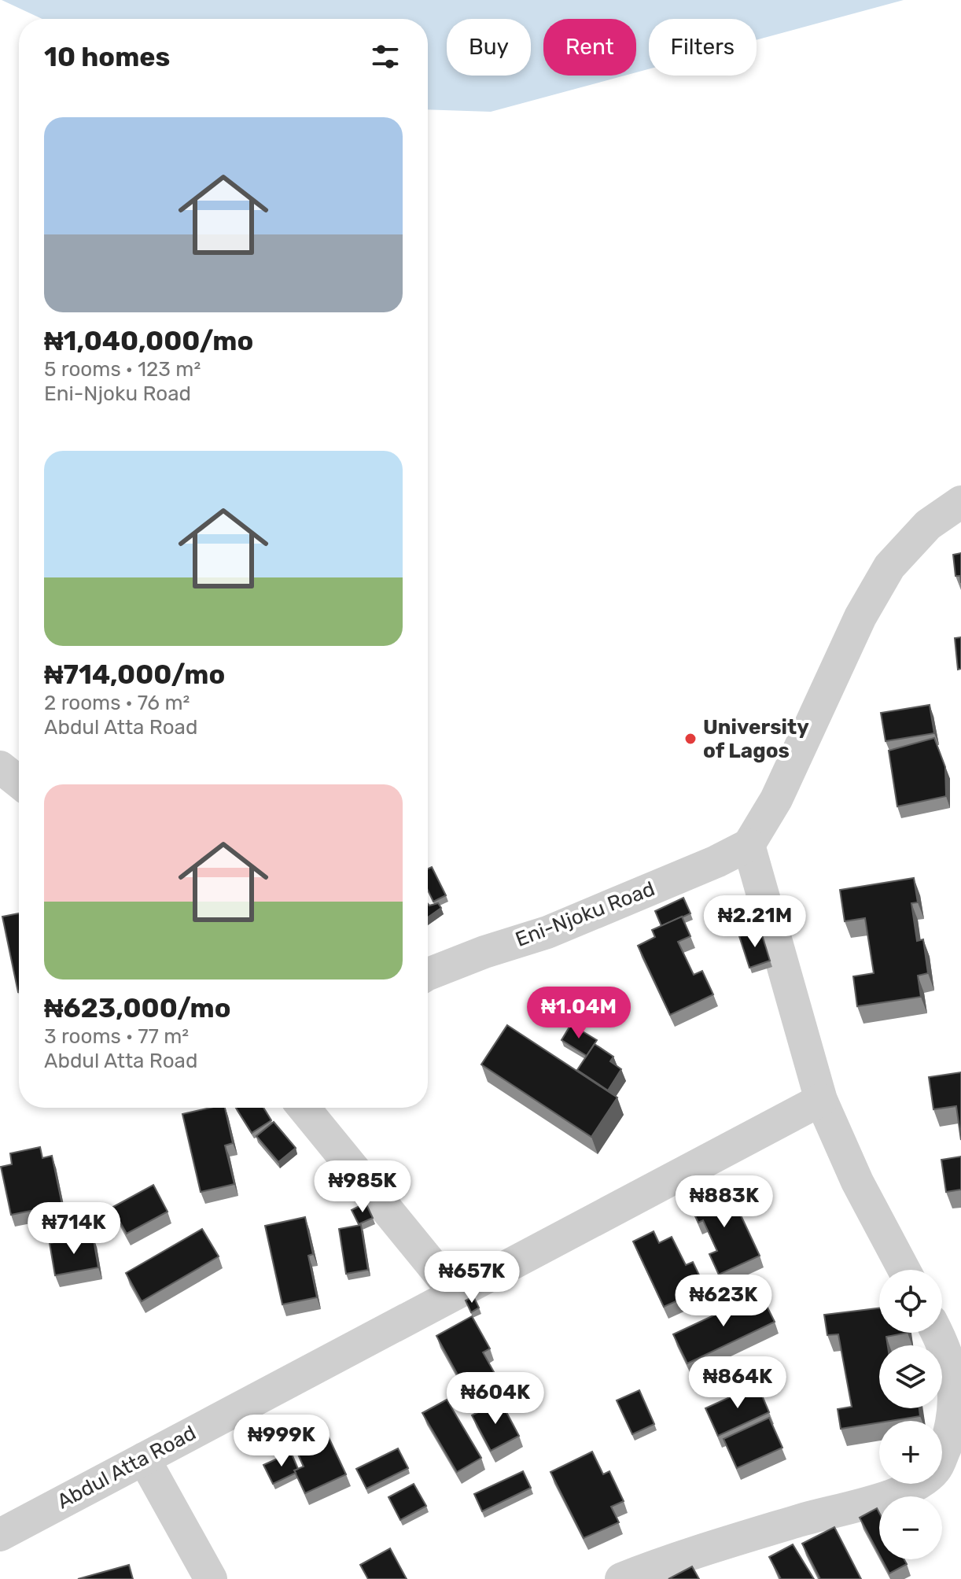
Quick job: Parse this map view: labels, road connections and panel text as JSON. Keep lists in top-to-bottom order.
{
  "streets": {
    "street": ["Eni-Njoku Road", "Abdul Atta Road"]
  },
  "places": ["University of Lagos"],
  "page": {
    "chip": ["Buy", "Rent", "Filters"],
    "heading": "10 homes",
    "list": [
      {
        "name": "₦1,040,000/mo",
        "note": "5 rooms · 123 m² · Eni-Njoku Road"
      },
      {
        "name": "₦714,000/mo",
        "note": "2 rooms · 76 m² · Abdul Atta Road"
      },
      {
        "name": "₦623,000/mo",
        "note": "3 rooms · 77 m² · Abdul Atta Road"
      }
    ],
    "price": [
      "₦2.21M",
      "₦1.04M",
      "₦985K",
      "₦883K",
      "₦714K",
      "₦657K",
      "₦623K",
      "₦864K",
      "₦604K",
      "₦999K"
    ],
    "map_buttons": ["+", "−"]
  }
}
